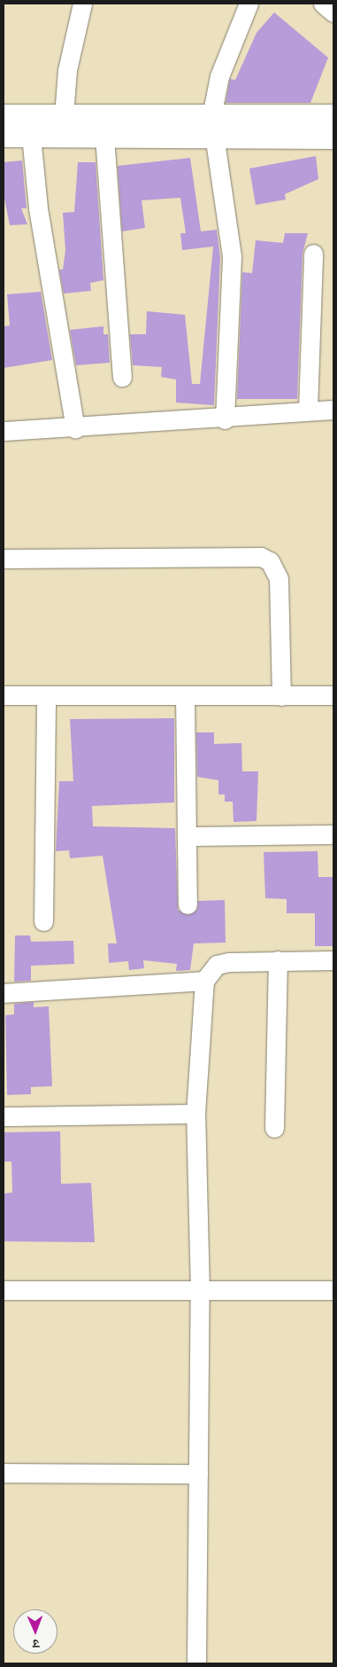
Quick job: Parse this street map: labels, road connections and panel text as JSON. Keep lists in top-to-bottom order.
{
  "north": "bottom"
}
